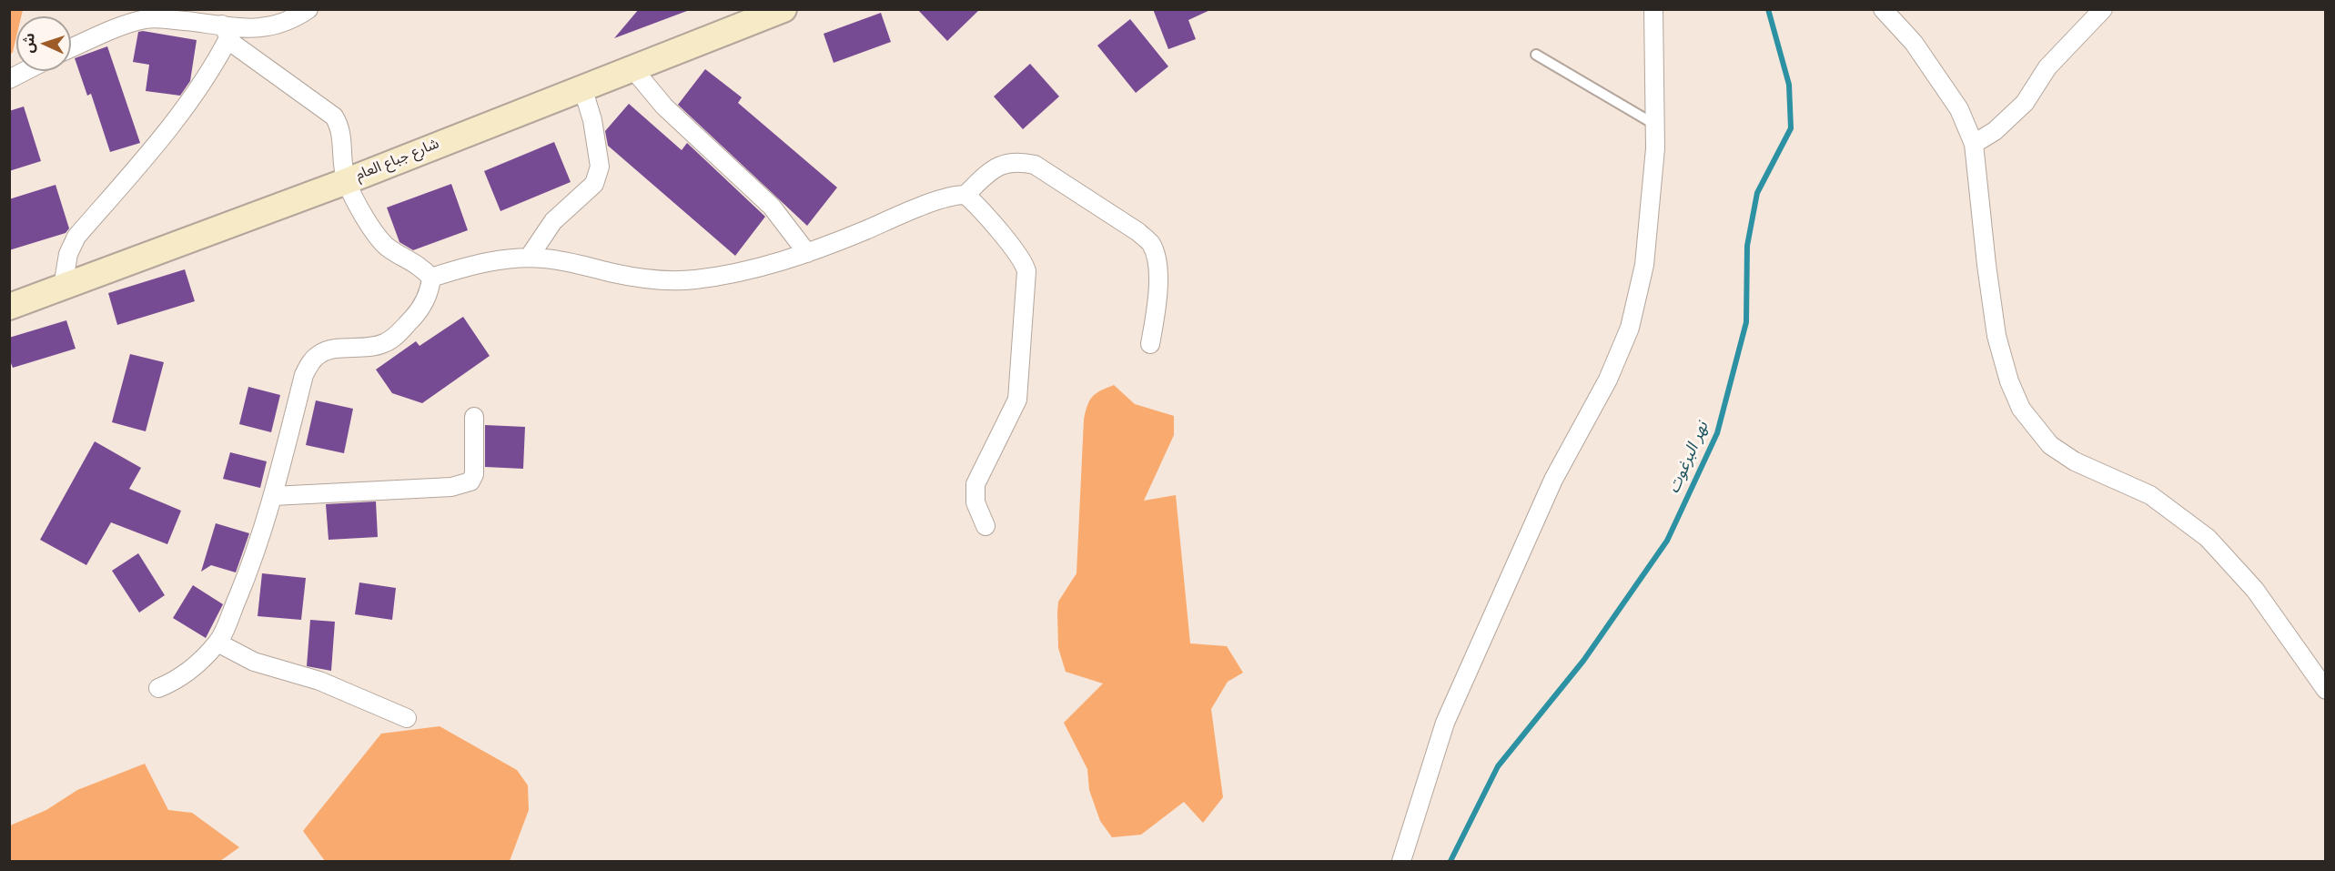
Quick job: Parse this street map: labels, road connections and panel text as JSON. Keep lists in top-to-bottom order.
{
  "streets": {
    "main road": ["شارع جباع العام"]
  },
  "water": ["نهر البرغوت"],
  "north": "left"
}
